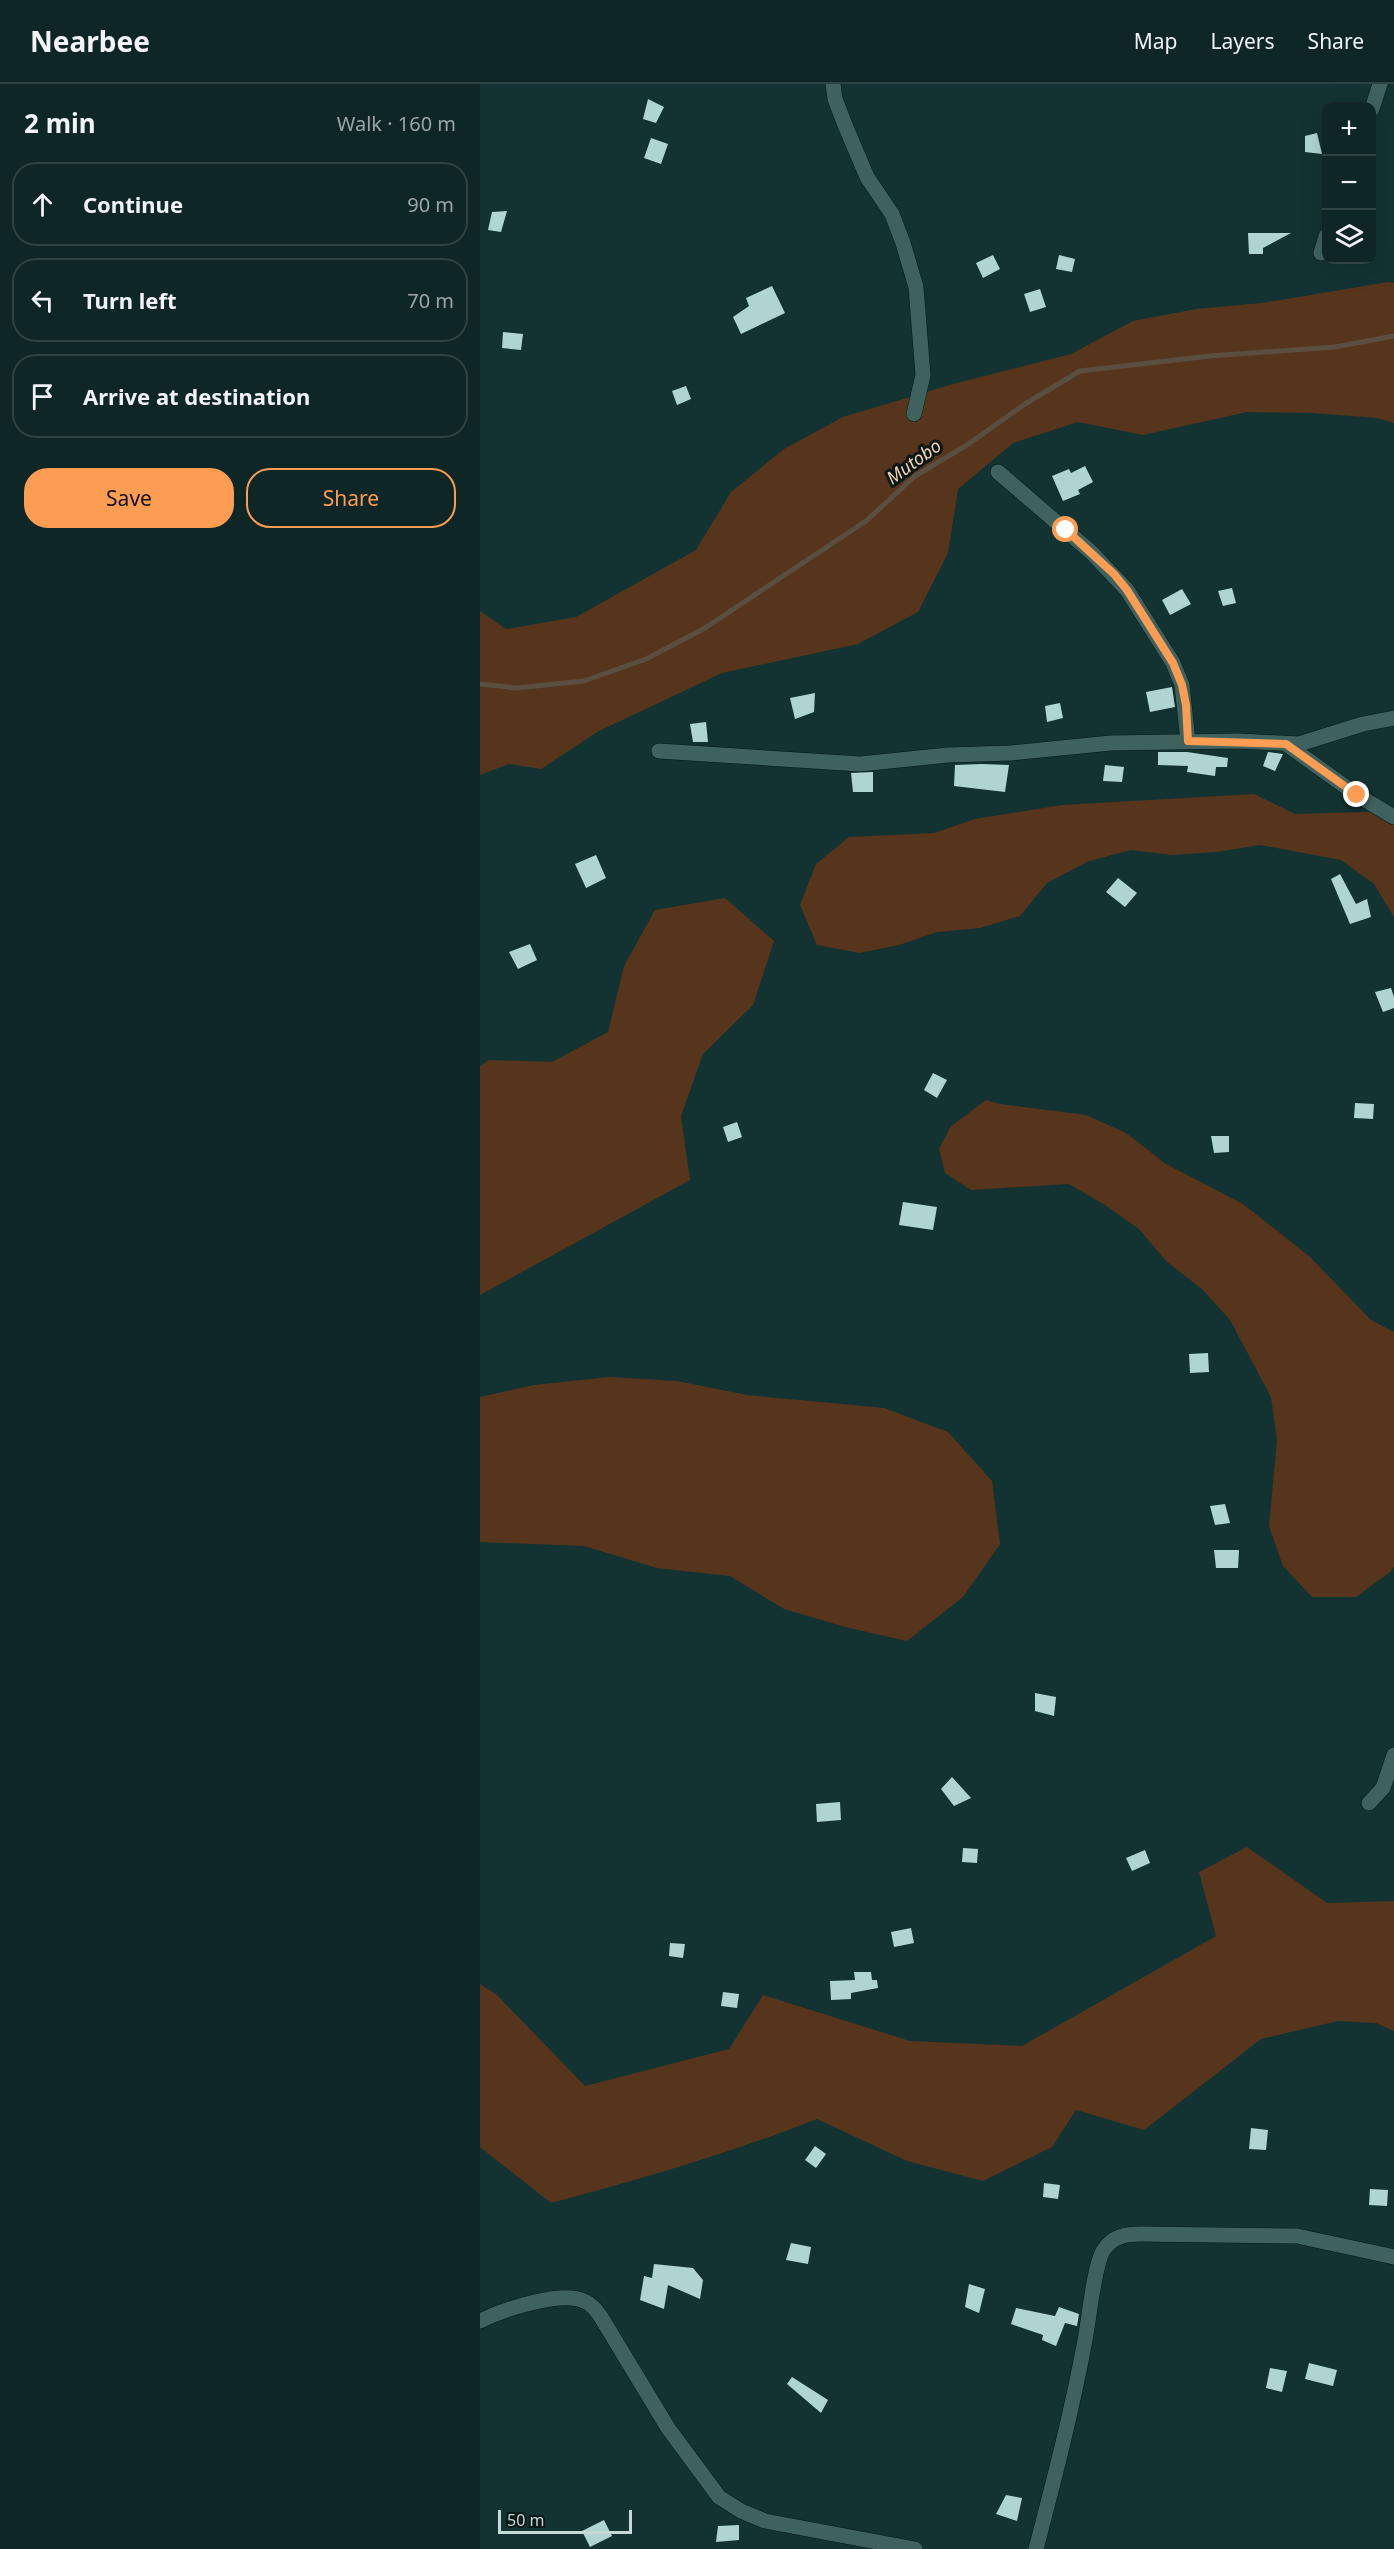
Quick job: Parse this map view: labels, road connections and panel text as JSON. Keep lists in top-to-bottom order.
{
  "water": ["Mutobo"],
  "scale_bar": "50 m",
  "page": {
    "header": "Nearbee",
    "nav": ["Map", "Layers", "Share"],
    "heading": ["2 min", "Walk · 160 m"],
    "map_buttons": ["+", "−"],
    "list": [
      ["Continue", "90 m"],
      ["Turn left", "70 m"],
      "Arrive at destination"
    ],
    "buttons": ["Save", "Share"],
    "scale": "50 m"
  }
}
